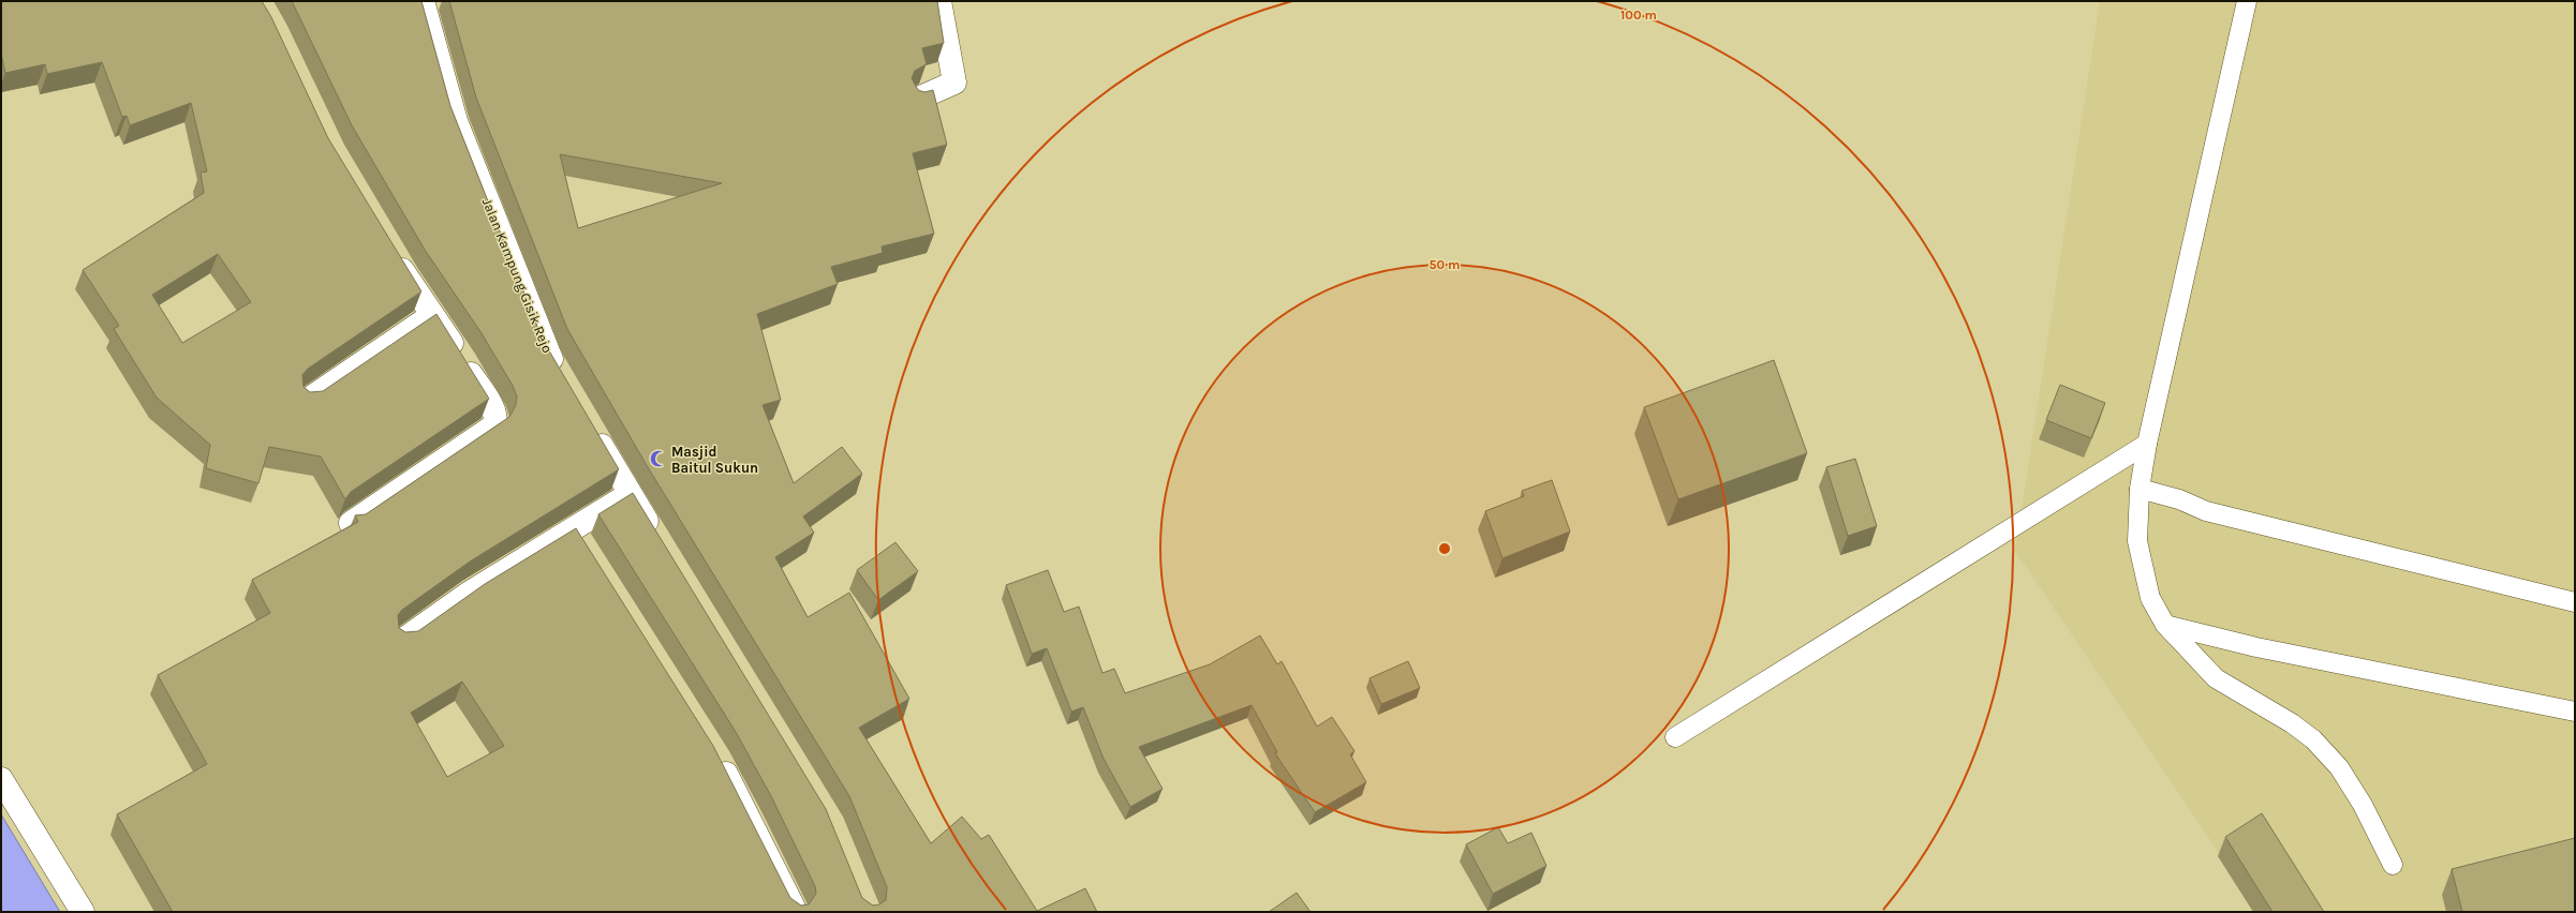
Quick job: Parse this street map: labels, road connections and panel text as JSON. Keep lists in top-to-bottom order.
{
  "streets": {
    "street": ["Jalan Kampung Gisik Rejo"]
  },
  "places": {
    "mosque": ["Masjid Baitul Sukun"]
  },
  "rings": ["100 m", "50 m"]
}
